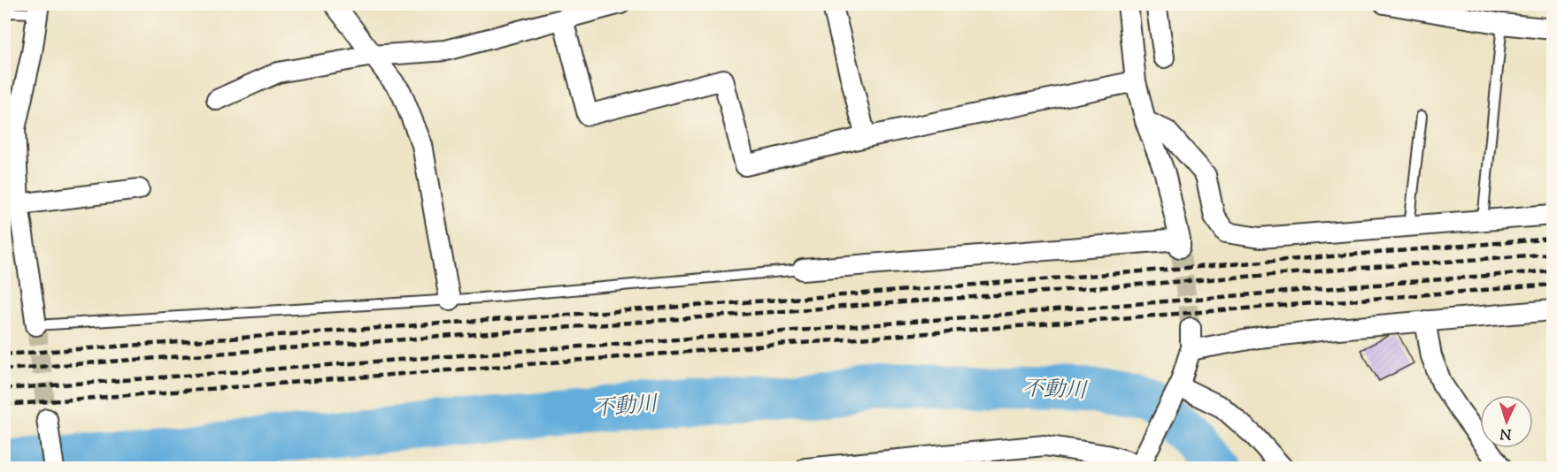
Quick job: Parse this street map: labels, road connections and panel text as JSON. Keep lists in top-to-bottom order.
{
  "water": ["不動川"],
  "north": "bottom"
}
